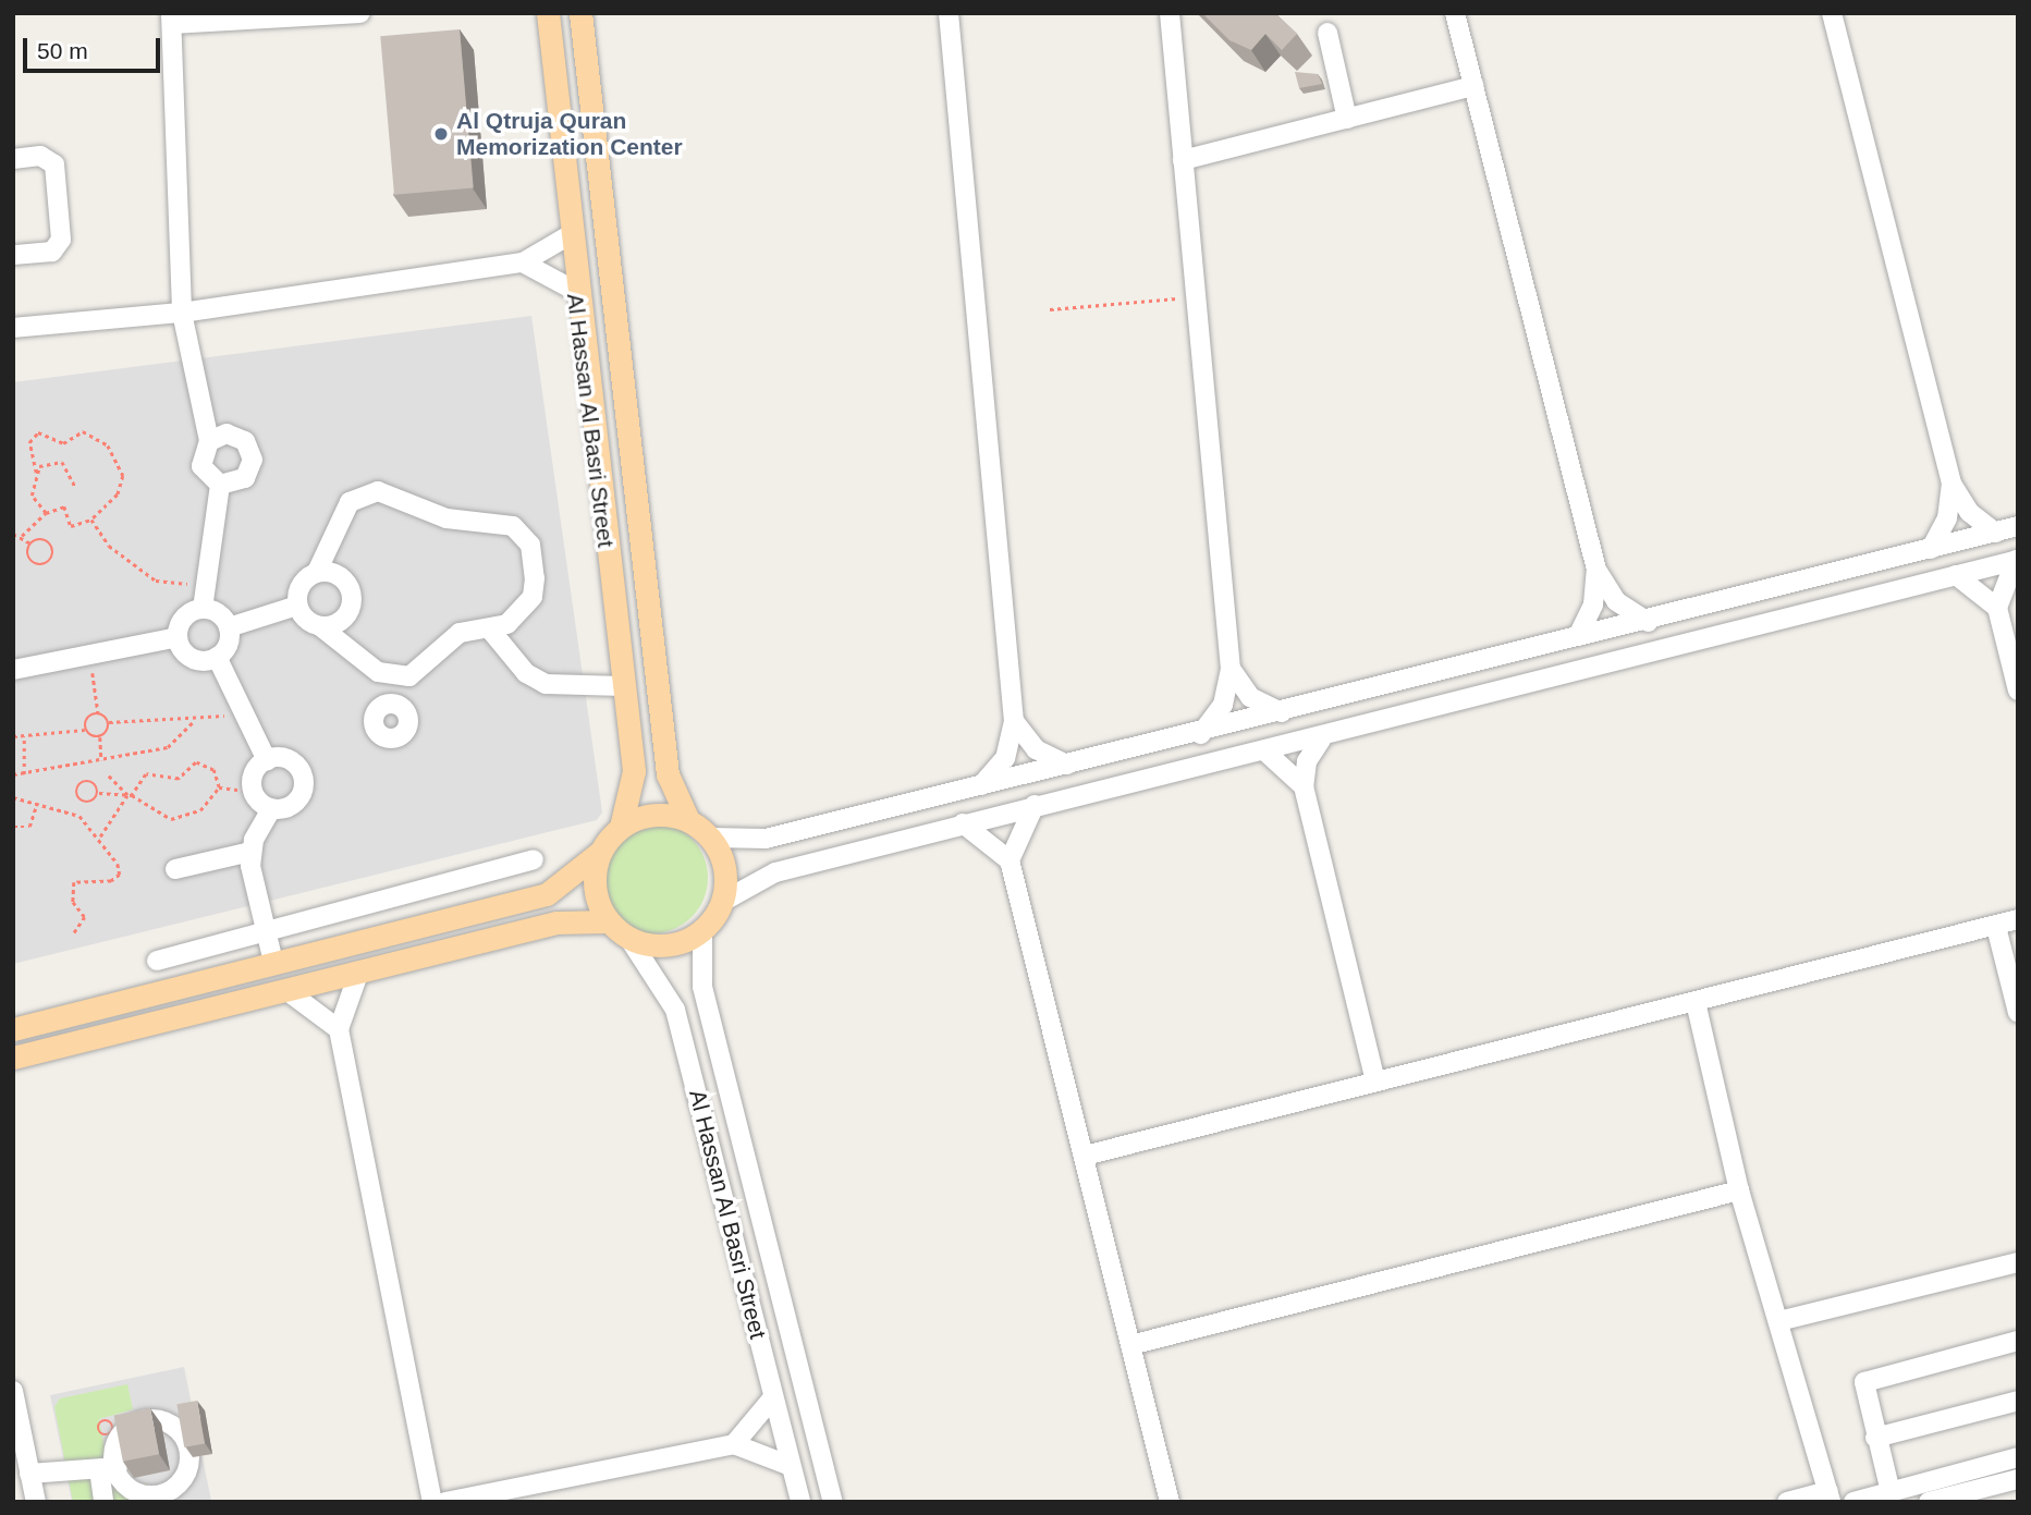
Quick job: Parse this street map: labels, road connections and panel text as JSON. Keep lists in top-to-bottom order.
{
  "streets": {
    "main road": ["Al Hassan Al Basri Street"]
  },
  "places": ["Al Qtruja Quran Memorization Center"],
  "scale_bar": "50 m"
}
